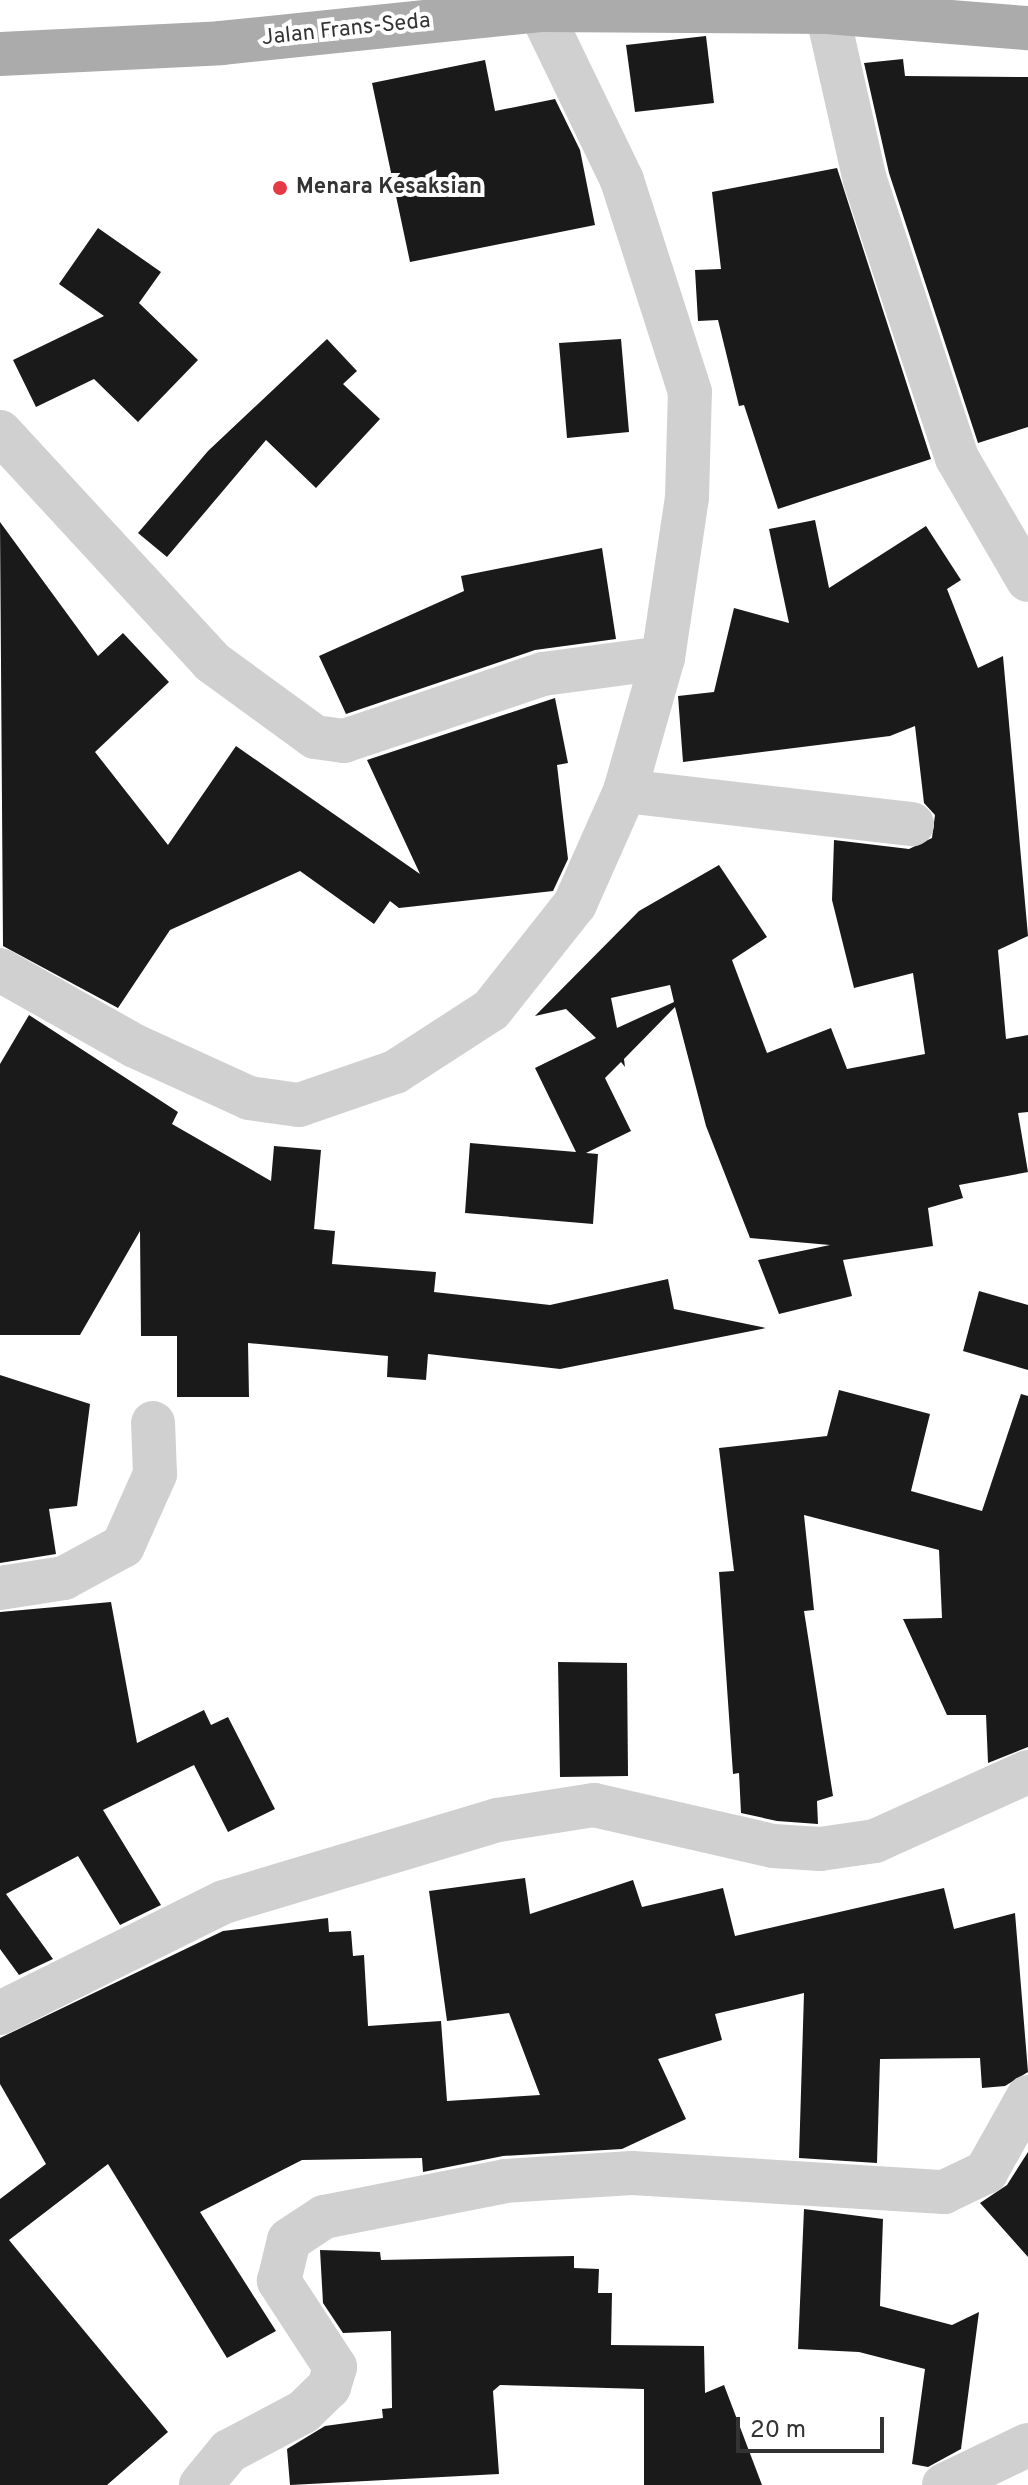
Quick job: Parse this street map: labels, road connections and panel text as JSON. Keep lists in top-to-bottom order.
{
  "streets": {
    "main road": ["Jalan Frans-Seda"]
  },
  "places": ["Menara Kesaksian"],
  "scale_bar": "20 m"
}
